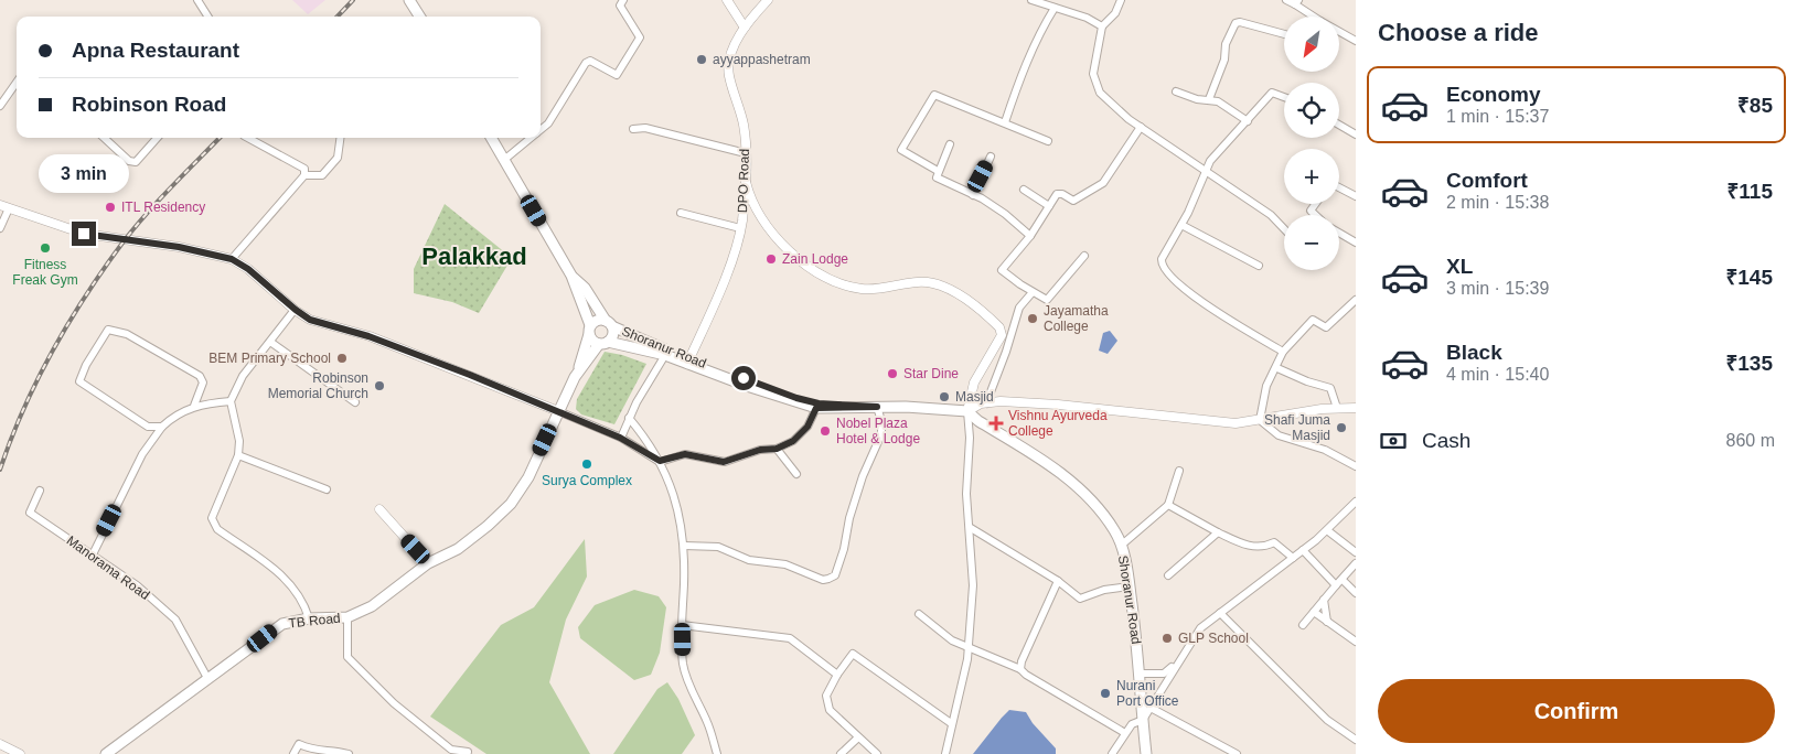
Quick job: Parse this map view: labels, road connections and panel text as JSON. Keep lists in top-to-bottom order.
{
  "streets": {
    "main road": ["Shoranur Road", "TB Road"],
    "street": ["DPO Road", "Manorama Road"]
  },
  "crossings": [
    ["DPO Road", "Shoranur Road"],
    ["Shoranur Road", "TB Road"],
    ["Manorama Road", "TB Road"]
  ],
  "districts": ["Palakkad"],
  "places": {
    "other": [
      "ayyappashetram",
      "ITL Residency",
      "Fitness Freak Gym",
      "Zain Lodge",
      "Jayamatha College",
      "BEM Primary School",
      "Star Dine",
      "Robinson Memorial Church",
      "Masjid",
      "Shafi Juma Masjid",
      "Nobel Plaza Hotel & Lodge",
      "Surya Complex",
      "GLP School",
      "Nurani Port Office"
    ],
    "health": ["Vishnu Ayurveda College"]
  },
  "north": "bottom left",
  "page": {
    "heading": "Choose a ride",
    "map_buttons": ["+", "−"],
    "banner": ["Apna Restaurant", "Robinson Road"],
    "list": [
      {
        "name": "Economy",
        "note": "1 min · 15:37",
        "value": "₹85"
      },
      {
        "name": "Comfort",
        "note": "2 min · 15:38",
        "value": "₹115"
      },
      {
        "name": "XL",
        "note": "3 min · 15:39",
        "value": "₹145"
      },
      {
        "name": "Black",
        "note": "4 min · 15:40",
        "value": "₹135"
      }
    ],
    "bubble": "3 min",
    "pay": ["Cash", "860 m"],
    "buttons": "Confirm"
  }
}
